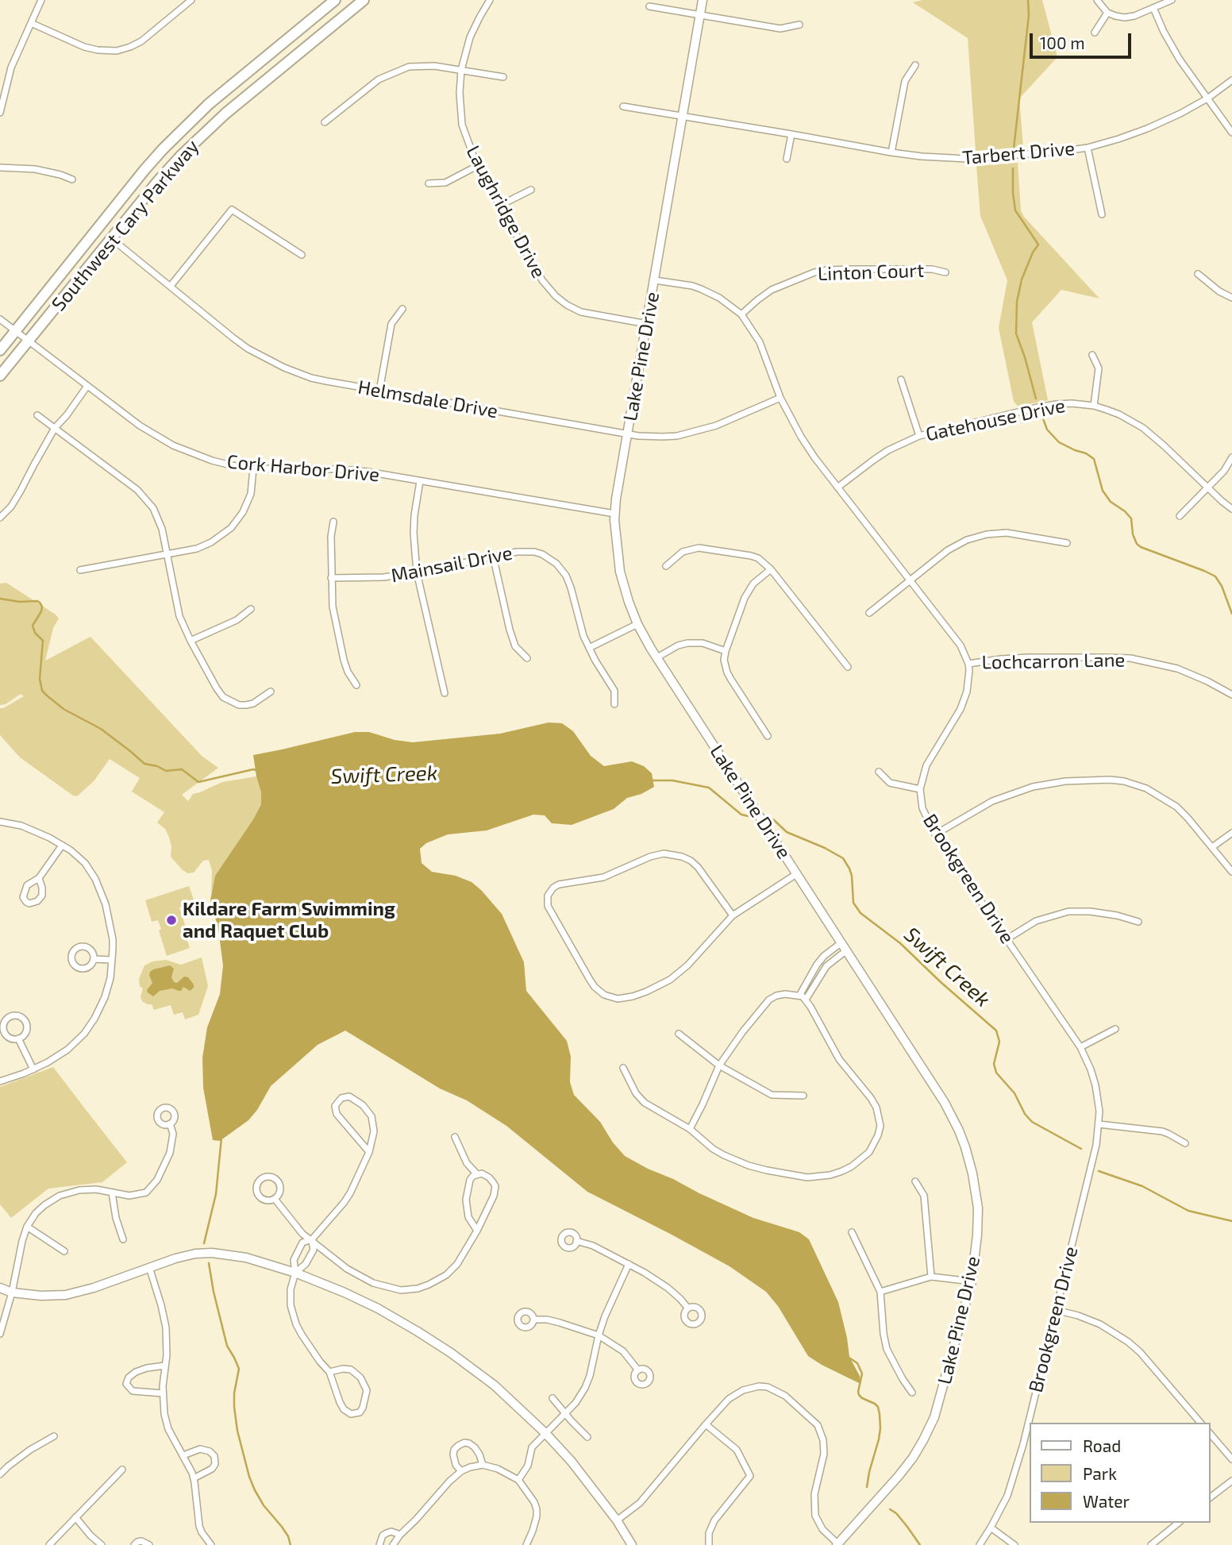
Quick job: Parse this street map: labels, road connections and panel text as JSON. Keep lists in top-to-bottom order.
{
  "streets": {
    "main road": ["Southwest Cary Parkway"],
    "street": [
      "Tarbert Drive",
      "Laughridge Drive",
      "Linton Court",
      "Lake Pine Drive",
      "Helmsdale Drive",
      "Gatehouse Drive",
      "Cork Harbor Drive",
      "Mainsail Drive",
      "Lochcarron Lane",
      "Brookgreen Drive"
    ]
  },
  "crossings": [
    ["Tarbert Drive", "Lake Pine Drive"],
    ["Laughridge Drive", "Lake Pine Drive"],
    ["Southwest Cary Parkway", "Helmsdale Drive"],
    ["Southwest Cary Parkway", "Cork Harbor Drive"],
    ["Linton Court", "Brookgreen Drive"],
    ["Lake Pine Drive", "Helmsdale Drive"],
    ["Lake Pine Drive", "Cork Harbor Drive"],
    ["Lake Pine Drive", "Brookgreen Drive"],
    ["Helmsdale Drive", "Brookgreen Drive"],
    ["Gatehouse Drive", "Brookgreen Drive"],
    ["Lochcarron Lane", "Brookgreen Drive"]
  ],
  "water": ["Swift Creek"],
  "places": ["Kildare Farm Swimming and Raquet Club"],
  "legend": ["Road", "Park", "Water"],
  "scale_bar": "100 m"
}
